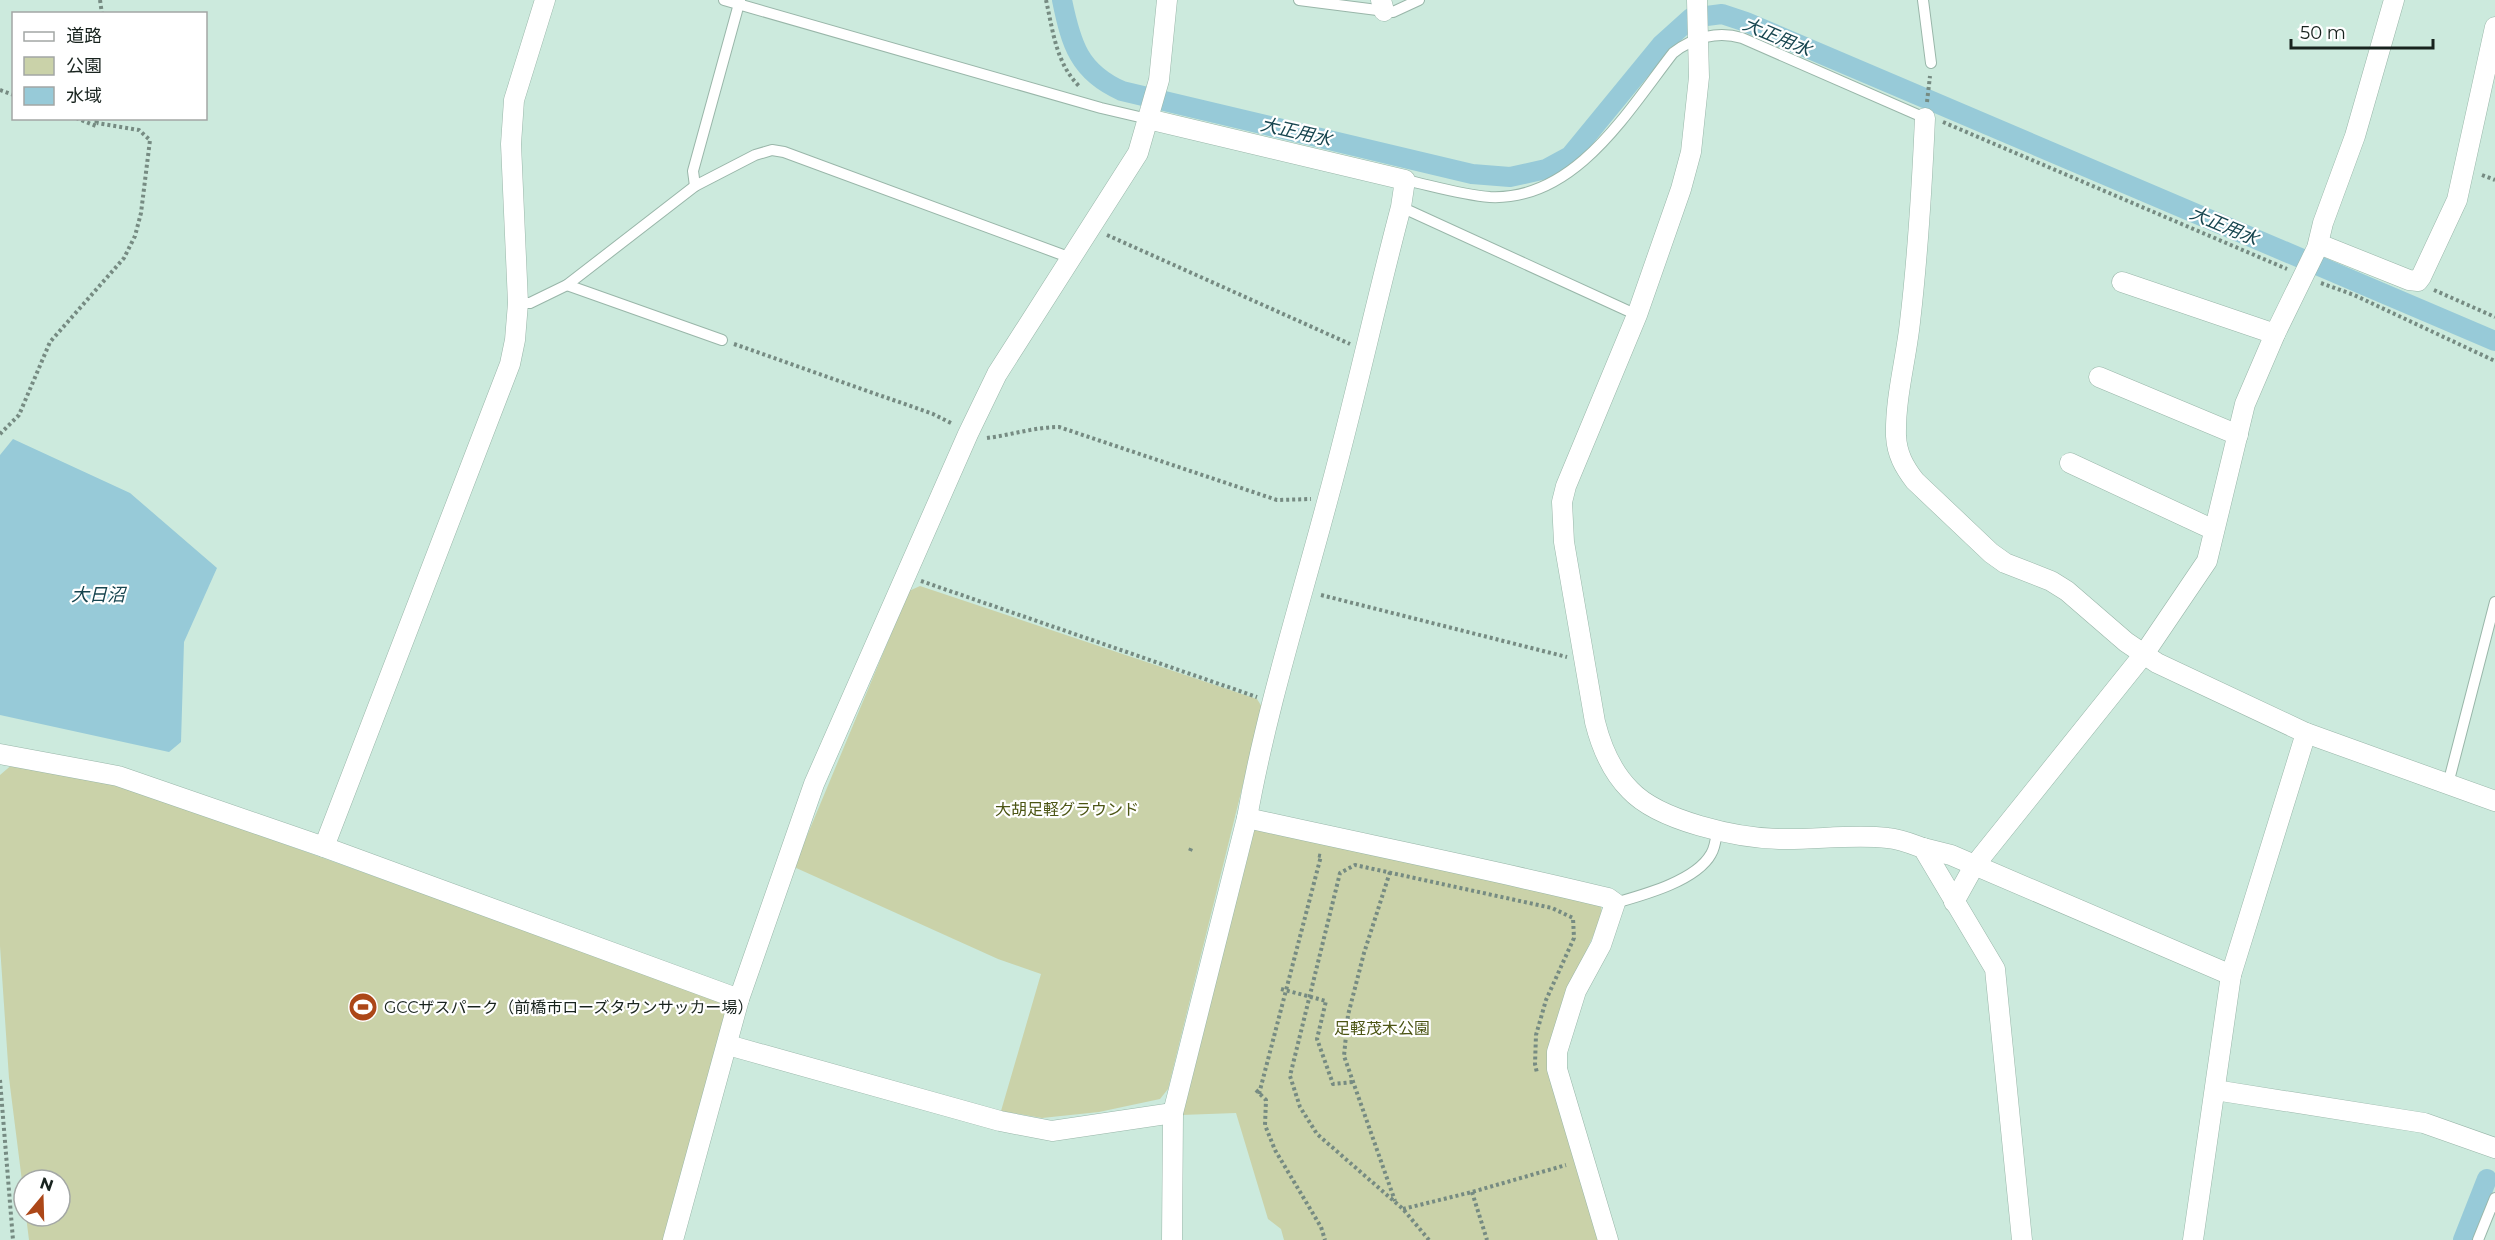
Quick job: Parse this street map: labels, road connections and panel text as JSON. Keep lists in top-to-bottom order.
{
  "water": ["大正用水", "大日沼"],
  "parks": ["大胡足軽グラウンド", "足軽茂木公園"],
  "places": {
    "sports": ["GCCザスパーク（前橋市ローズタウンサッカー場）"]
  },
  "legend": ["道路", "公園", "水域"],
  "scale_bar": "50 m",
  "north": "top"
}
